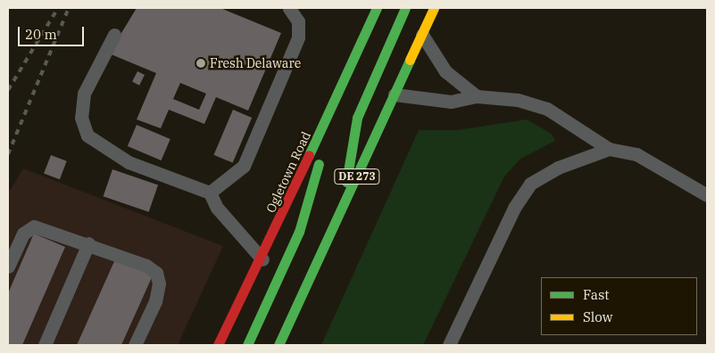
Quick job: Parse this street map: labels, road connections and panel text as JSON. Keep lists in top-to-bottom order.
{
  "streets": {
    "main road": ["Ogletown Road", "DE 273"]
  },
  "places": ["Fresh Delaware"],
  "legend": ["Fast", "Slow"],
  "scale_bar": "20 m"
}
